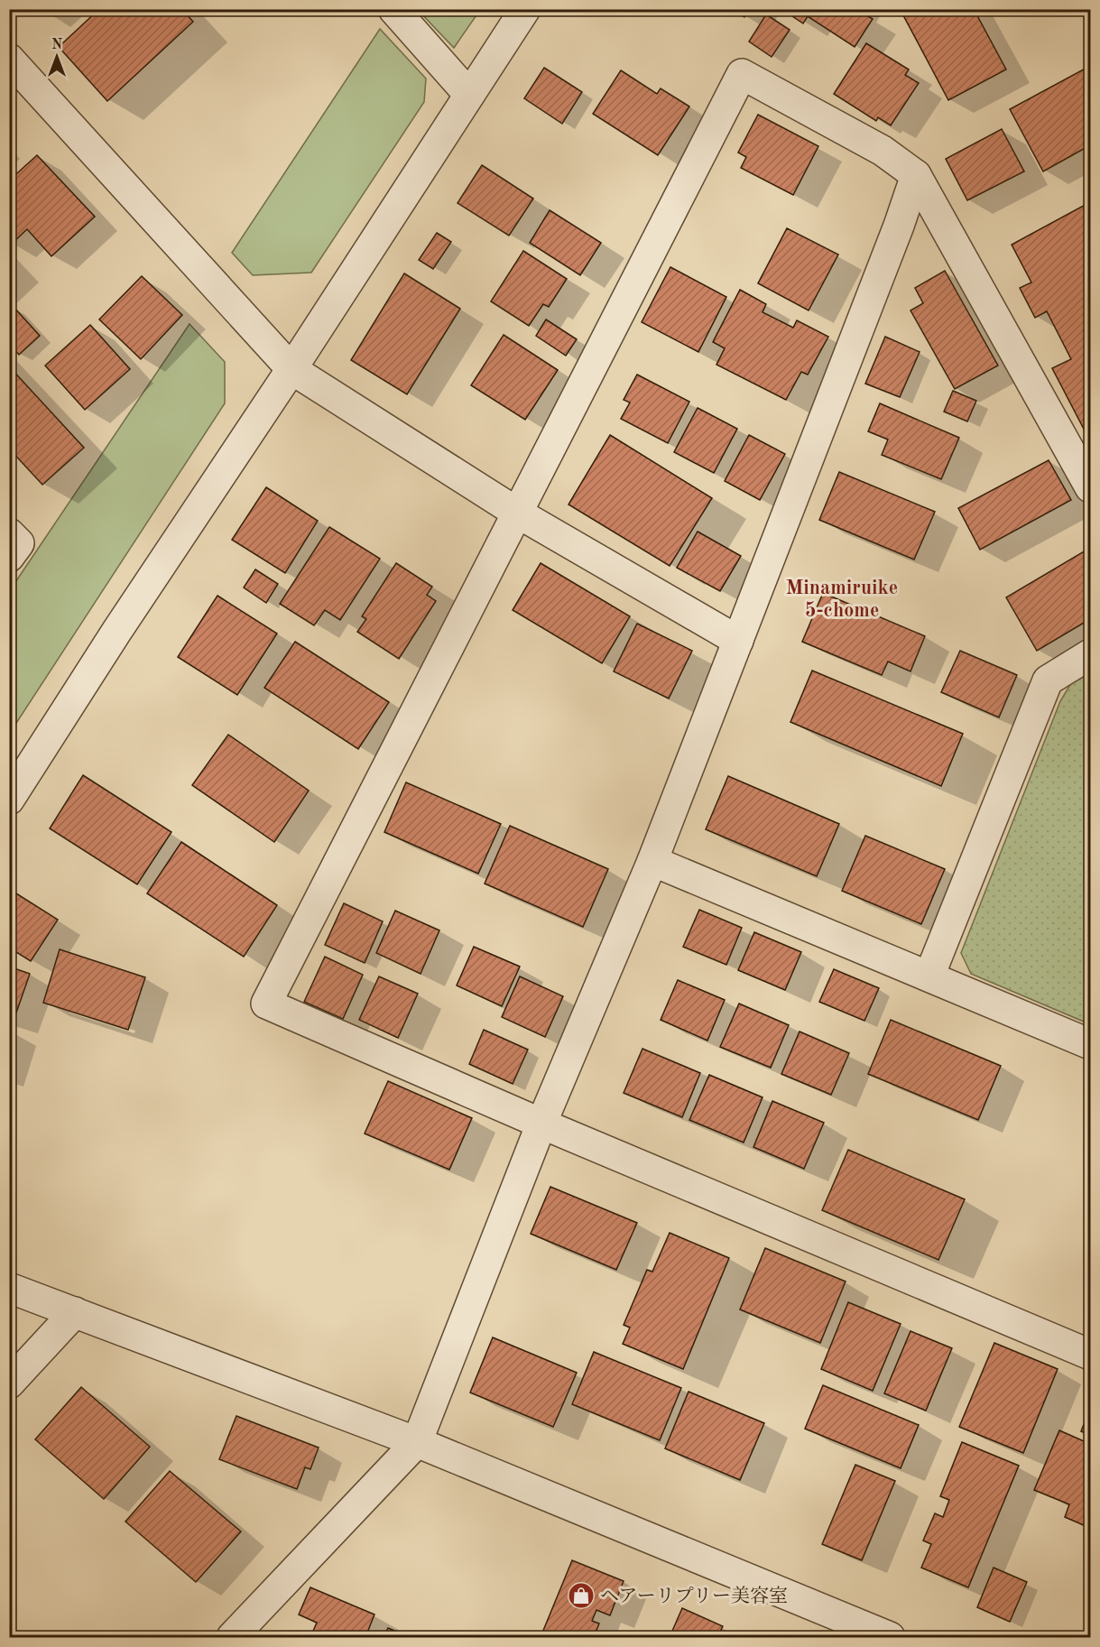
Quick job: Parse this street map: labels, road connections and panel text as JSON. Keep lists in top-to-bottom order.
{
  "districts": ["Minamiruike 5-chome"],
  "places": {
    "shop": ["ヘアーリプリー美容室"]
  },
  "north": "top"
}
